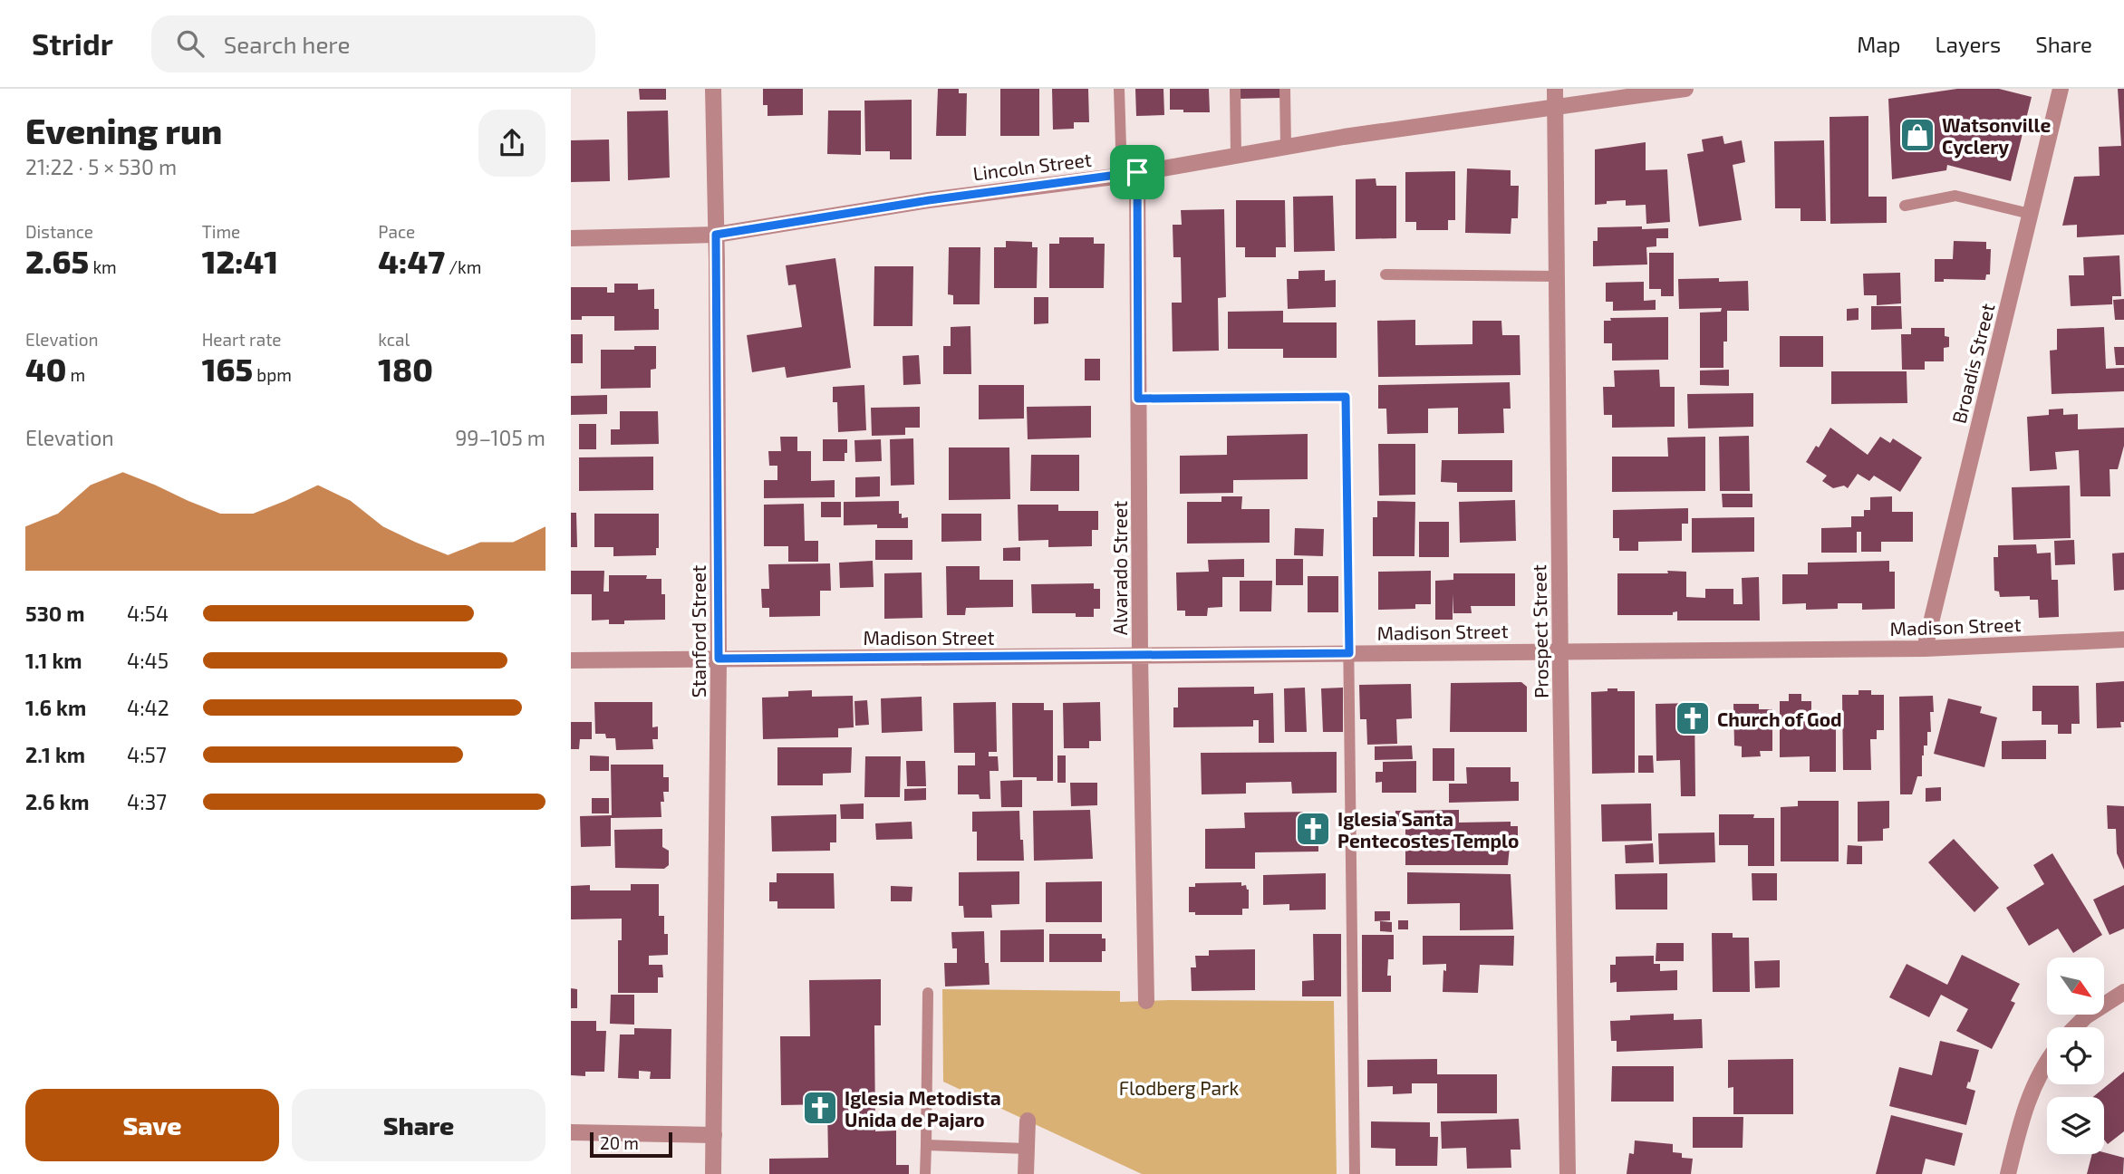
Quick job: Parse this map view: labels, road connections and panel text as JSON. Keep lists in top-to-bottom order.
{
  "streets": {
    "street": [
      "Lincoln Street",
      "Broadis Street",
      "Alvarado Street",
      "Madison Street",
      "Stanford Street",
      "Prospect Street"
    ]
  },
  "crossings": [
    ["Lincoln Street", "Alvarado Street"],
    ["Lincoln Street", "Stanford Street"],
    ["Lincoln Street", "Prospect Street"],
    ["Broadis Street", "Madison Street"],
    ["Alvarado Street", "Madison Street"],
    ["Madison Street", "Stanford Street"],
    ["Madison Street", "Prospect Street"]
  ],
  "parks": ["Flodberg Park"],
  "places": {
    "shop": ["Watsonville Cyclery"],
    "church": ["Church of God", "Iglesia Santa Pentecostes Templo", "Iglesia Metodista Unida de Pajaro"]
  },
  "scale_bar": "20 m",
  "north": "bottom right",
  "page": {
    "header": "Stridr",
    "search": "Search here",
    "nav": ["Map", "Layers", "Share"],
    "heading": ["Evening run", "21:22 · 5 × 530 m"],
    "stats": [
      ["Distance", "2.65 km"],
      ["Time", "12:41"],
      ["Pace", "4:47 /km"],
      ["Elevation", "40 m"],
      ["Heart rate", "165 bpm"],
      ["kcal", "180"]
    ],
    "chart": ["Elevation", "99–105 m"],
    "list": [
      {
        "name": "530 m",
        "note": "4:54"
      },
      {
        "name": "1.1 km",
        "note": "4:45"
      },
      {
        "name": "1.6 km",
        "note": "4:42"
      },
      {
        "name": "2.1 km",
        "note": "4:57"
      },
      {
        "name": "2.6 km",
        "note": "4:37"
      }
    ],
    "buttons": ["Save", "Share"],
    "scale": "20 m"
  }
}
